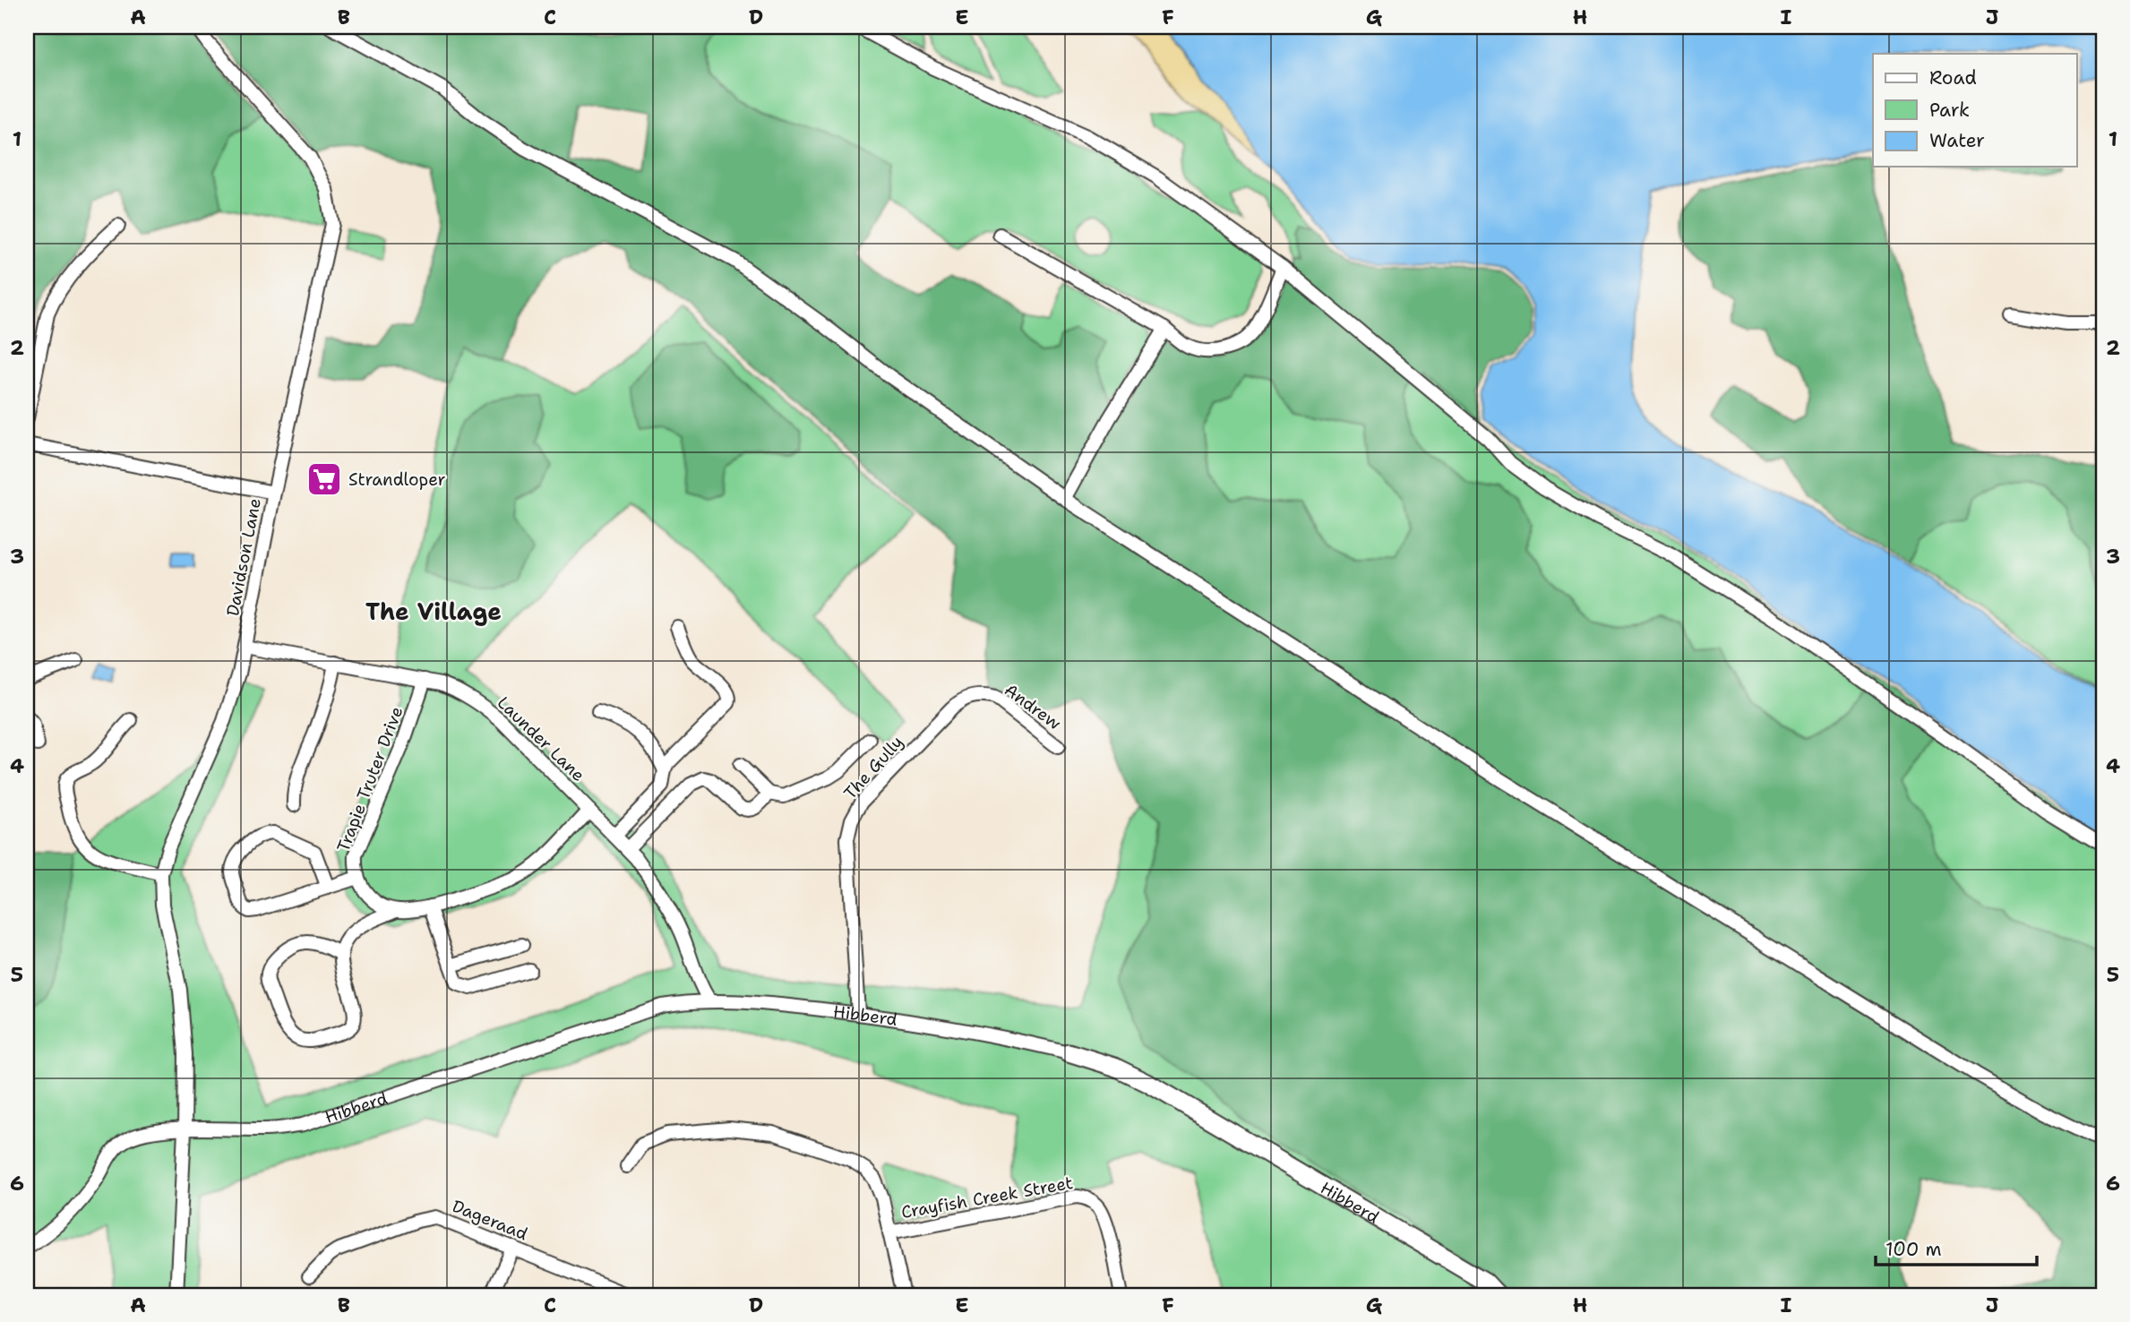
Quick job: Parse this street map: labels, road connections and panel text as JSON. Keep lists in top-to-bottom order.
{
  "streets": {
    "street": [
      "Davidson Lane",
      "Andrew",
      "Launder Lane",
      "The Gully",
      "Trapie Truter Drive",
      "Hibberd",
      "Crayfish Creek Street",
      "Dageraad"
    ]
  },
  "crossings": [
    ["Davidson Lane", "Launder Lane"],
    ["Davidson Lane", "Hibberd"],
    ["Andrew", "The Gully"],
    ["Launder Lane", "Trapie Truter Drive"],
    ["Launder Lane", "Hibberd"],
    ["The Gully", "Hibberd"]
  ],
  "districts": ["The Village"],
  "places": {
    "supermarket": ["Strandloper"]
  },
  "legend": ["Road", "Park", "Water"],
  "scale_bar": "100 m",
  "grid": {
    "columns": [
      "A",
      "B",
      "C",
      "D",
      "E",
      "F",
      "G",
      "H",
      "I",
      "J"
    ],
    "rows": [
      "1",
      "2",
      "3",
      "4",
      "5",
      "6"
    ]
  }
}
